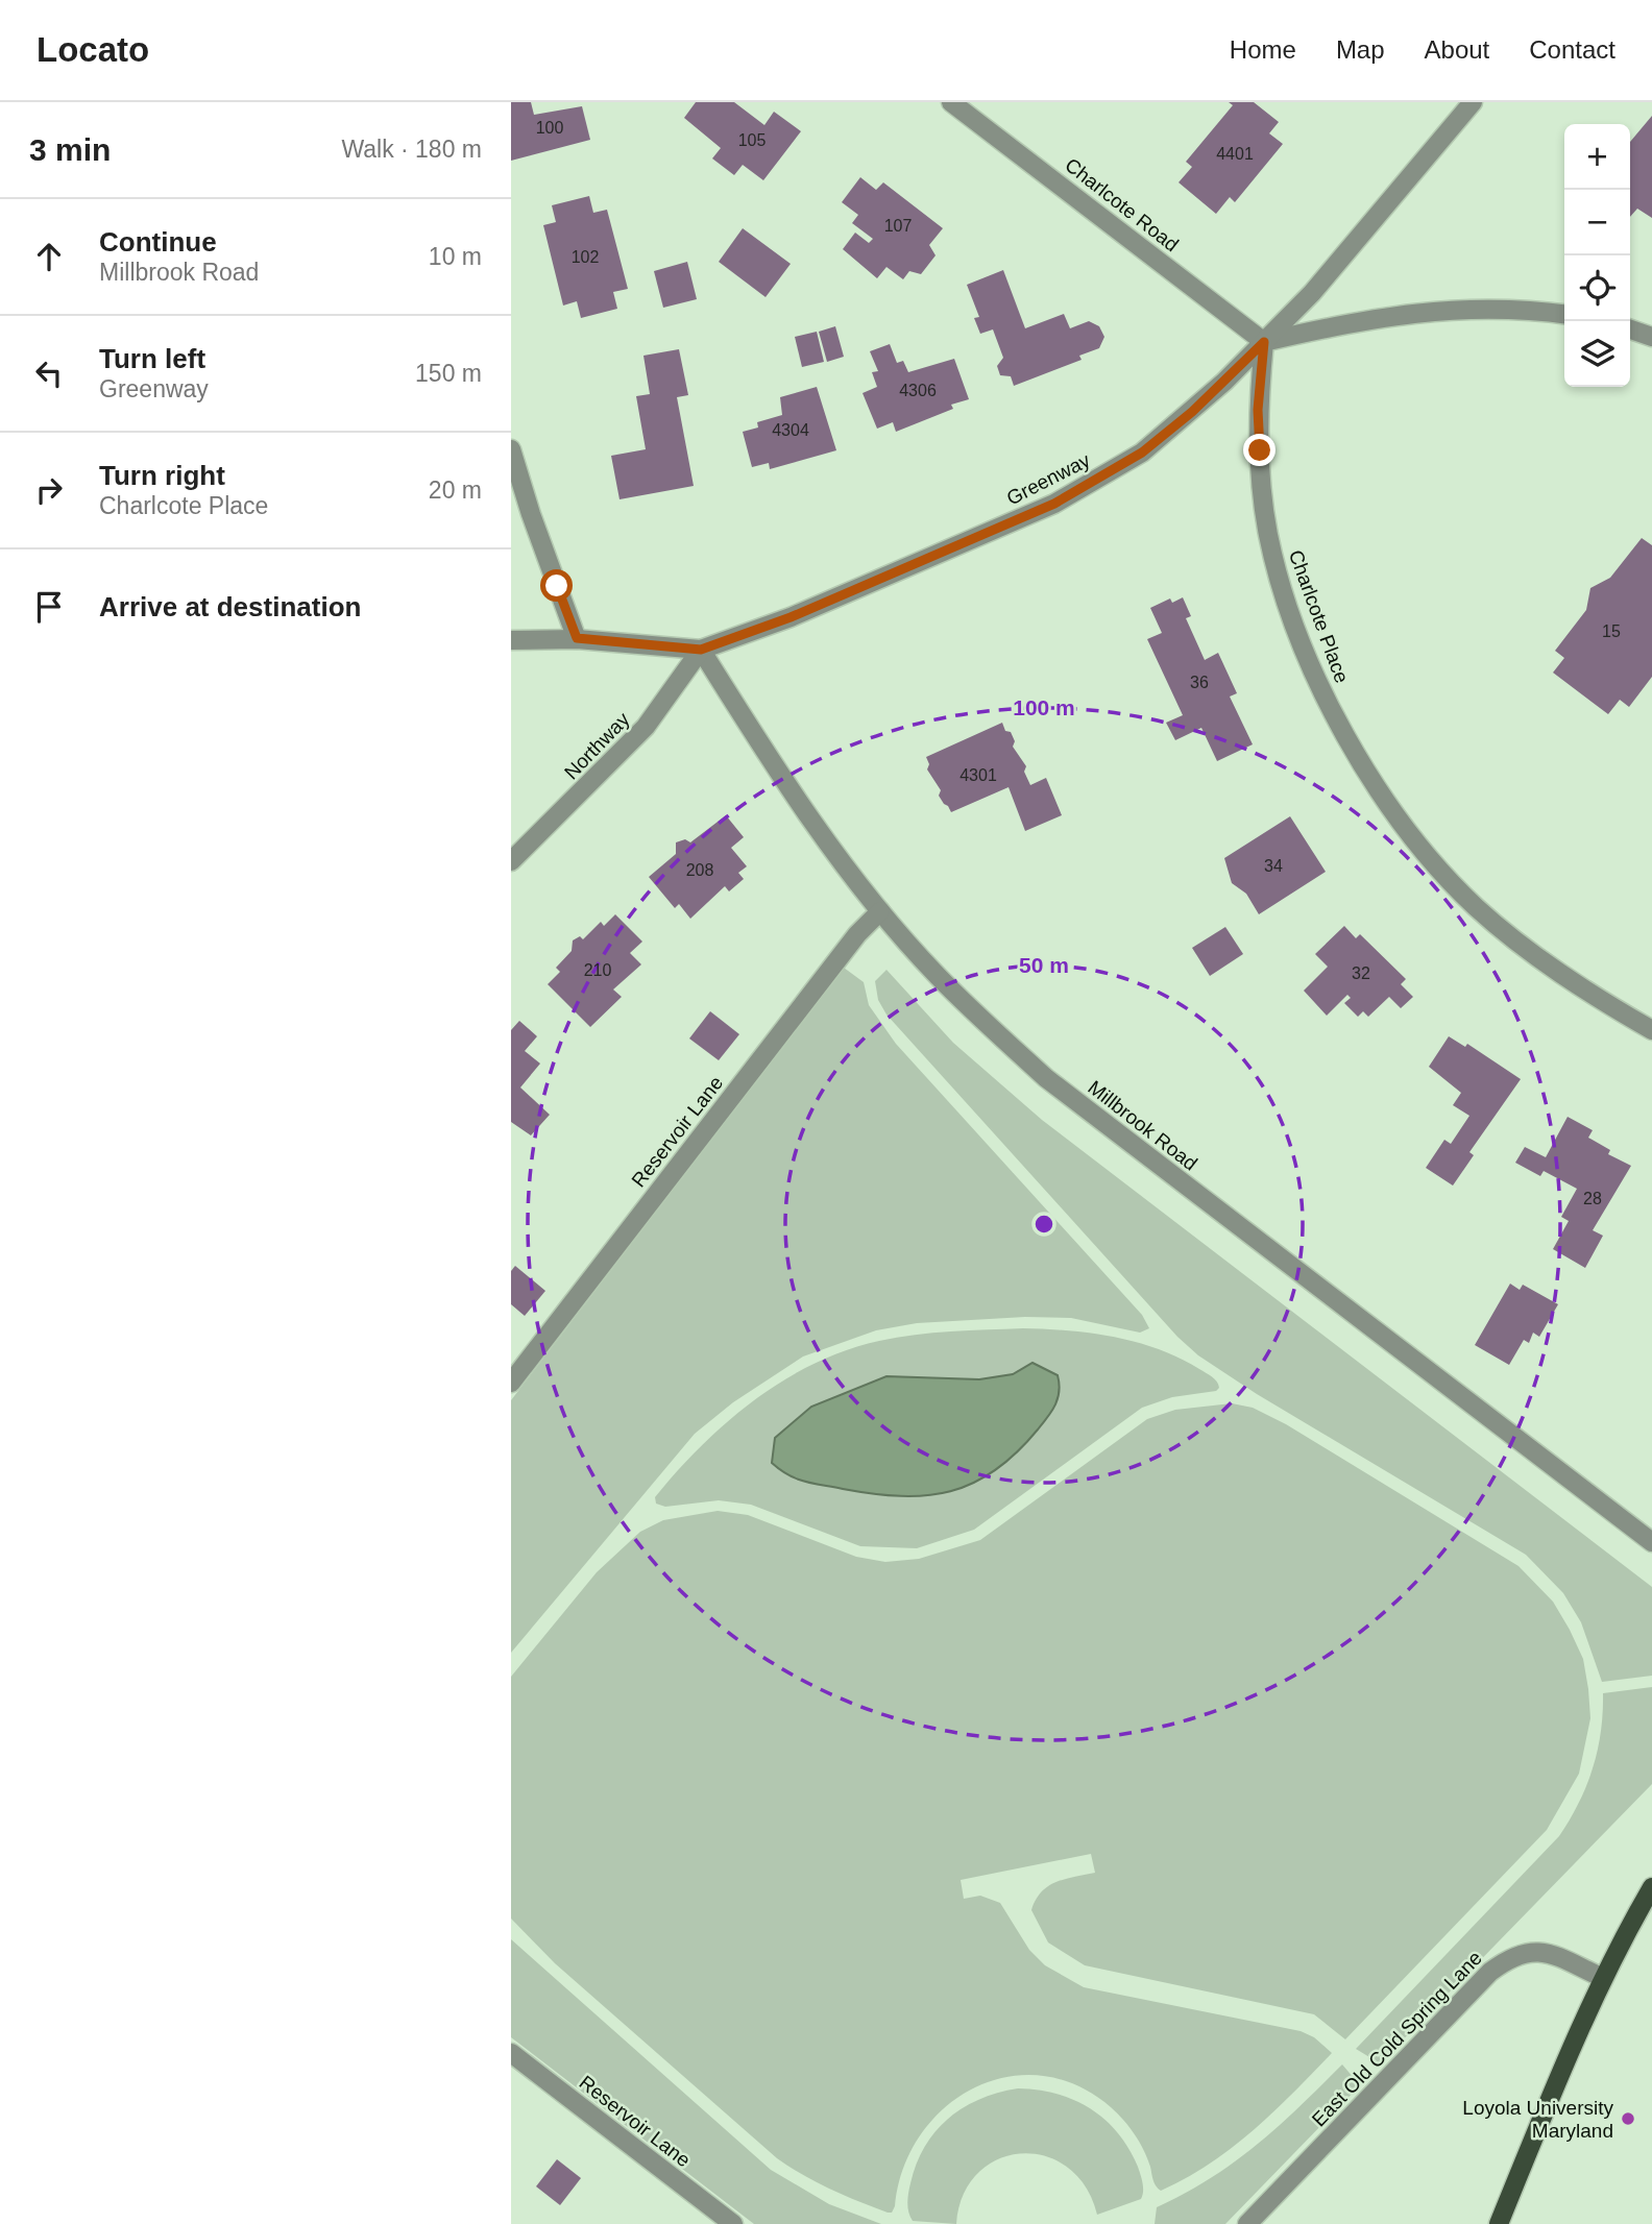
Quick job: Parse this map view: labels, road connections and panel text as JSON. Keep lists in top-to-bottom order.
{
  "streets": {
    "street": [
      "Charlcote Road",
      "Greenway",
      "Charlcote Place",
      "Northway",
      "Millbrook Road",
      "Reservoir Lane",
      "East Old Cold Spring Lane"
    ]
  },
  "crossings": [
    ["Charlcote Road", "Greenway"],
    ["Charlcote Road", "Charlcote Place"],
    ["Greenway", "Charlcote Place"],
    ["Greenway", "Northway"],
    ["Greenway", "Millbrook Road"],
    ["Northway", "Millbrook Road"],
    ["Millbrook Road", "Reservoir Lane"]
  ],
  "places": ["Loyola University Maryland"],
  "house_numbers": [
    "100",
    "105",
    "4401",
    "107",
    "102",
    "4306",
    "4304",
    "15",
    "36",
    "4301",
    "34",
    "208",
    "210",
    "32",
    "28"
  ],
  "page": {
    "header": "Locato",
    "nav": [
      "Home",
      "Map",
      "About",
      "Contact"
    ],
    "heading": ["3 min", "Walk · 180 m"],
    "map_buttons": ["+", "−"],
    "list": [
      ["Continue", "Millbrook Road", "10 m"],
      ["Turn left", "Greenway", "150 m"],
      ["Turn right", "Charlcote Place", "20 m"],
      "Arrive at destination"
    ]
  },
  "rings": ["100 m", "50 m"]
}
